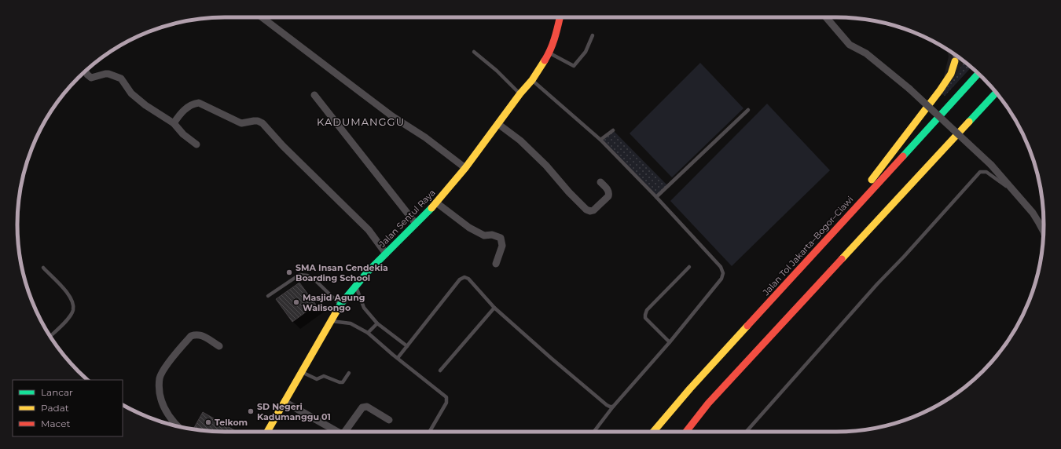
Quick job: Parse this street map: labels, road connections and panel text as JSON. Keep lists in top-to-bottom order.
{
  "streets": {
    "main road": ["Jalan Sentul Raya", "Jalan Tol Jakarta–Bogor–Ciawi"]
  },
  "districts": ["KADUMANGGU"],
  "places": [
    "SMA Insan Cendekia Boarding School",
    "Masjid Agung Walisongo",
    "SD Negeri Kadumanggu 01",
    "Telkom"
  ],
  "legend": ["Lancar", "Padat", "Macet"]
}
